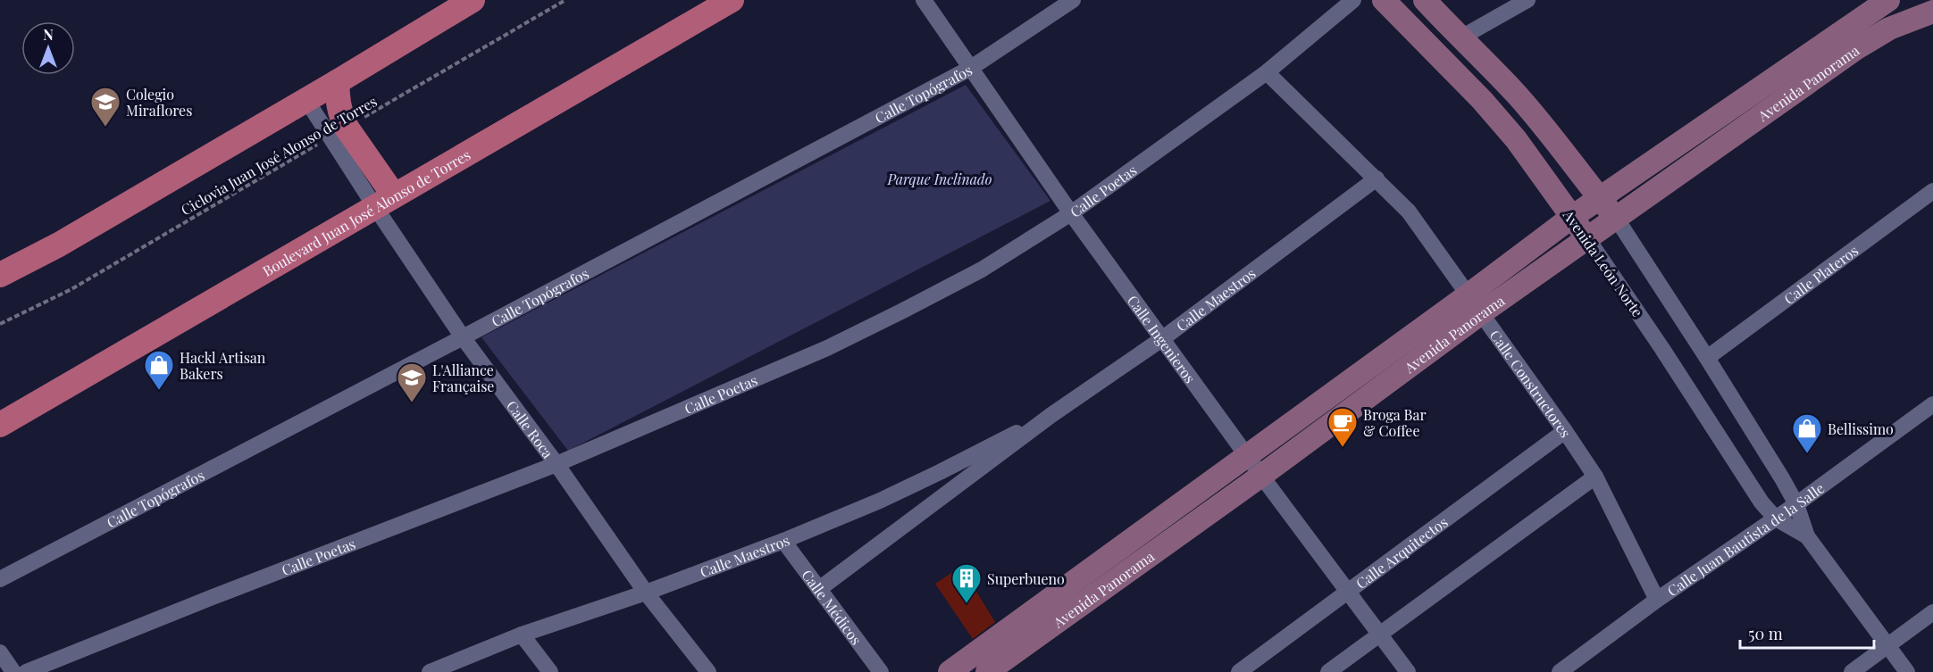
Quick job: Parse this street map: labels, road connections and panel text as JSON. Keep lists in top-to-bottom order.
{
  "streets": {
    "main road": ["Boulevard Juan José Alonso de Torres"],
    "street": [
      "Avenida Panorama",
      "Calle Topógrafos",
      "Calle Poetas",
      "Avenida León Norte",
      "Calle Plateros",
      "Calle Maestros",
      "Calle Ingenieros",
      "Calle Constructores",
      "Calle Roca",
      "Calle Juan Bautista de la Salle",
      "Calle Arquitectos",
      "Calle Médicos"
    ],
    "path": ["Ciclovia Juan José Alonso de Torres"]
  },
  "crossings": [
    ["Avenida Panorama", "Avenida León Norte"],
    ["Avenida Panorama", "Calle Ingenieros"],
    ["Avenida Panorama", "Calle Constructores"],
    ["Calle Topógrafos", "Calle Ingenieros"],
    ["Calle Topógrafos", "Calle Roca"],
    ["Calle Poetas", "Calle Ingenieros"],
    ["Calle Poetas", "Calle Constructores"],
    ["Calle Poetas", "Calle Roca"],
    ["Boulevard Juan José Alonso de Torres", "Calle Roca"],
    ["Avenida León Norte", "Calle Plateros"],
    ["Avenida León Norte", "Calle Juan Bautista de la Salle"],
    ["Calle Maestros", "Calle Ingenieros"],
    ["Calle Maestros", "Calle Constructores"],
    ["Calle Maestros", "Calle Roca"],
    ["Calle Maestros", "Calle Médicos"],
    ["Calle Ingenieros", "Calle Arquitectos"],
    ["Calle Constructores", "Calle Juan Bautista de la Salle"],
    ["Calle Constructores", "Calle Arquitectos"]
  ],
  "parks": ["Parque Inclinado"],
  "places": {
    "school or university": ["Colegio Miraflores", "L'Alliance Française"],
    "shop": ["Hackl Artisan Bakers", "Bellissimo"],
    "cafe": ["Broga Bar & Coffee"],
    "building": ["Superbueno"]
  },
  "scale_bar": "50 m",
  "north": "top"
}
